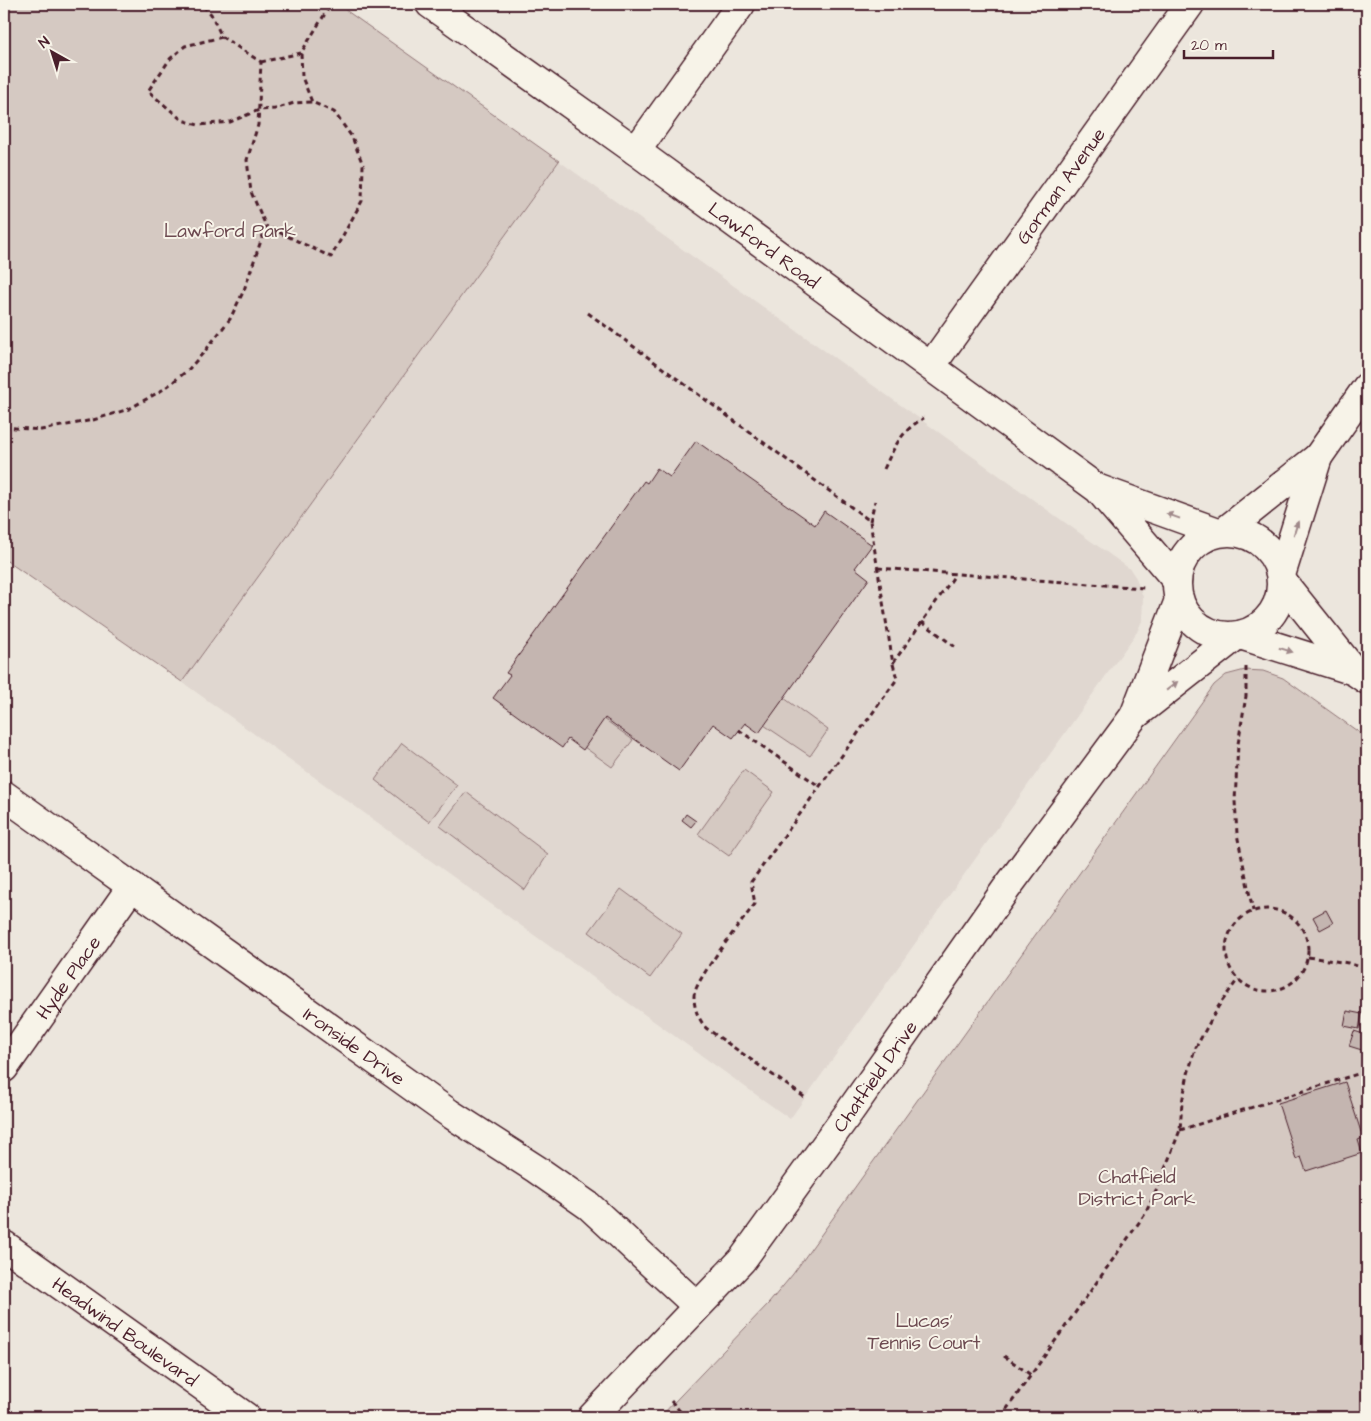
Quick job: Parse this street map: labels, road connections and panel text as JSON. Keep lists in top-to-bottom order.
{
  "streets": {
    "street": [
      "Gorman Avenue",
      "Lawford Road",
      "Hyde Place",
      "Ironside Drive",
      "Chatfield Drive",
      "Headwind Boulevard"
    ]
  },
  "crossings": [
    ["Gorman Avenue", "Lawford Road"],
    ["Lawford Road", "Chatfield Drive"],
    ["Hyde Place", "Ironside Drive"],
    ["Ironside Drive", "Chatfield Drive"]
  ],
  "parks": ["Lawford Park", "Chatfield District Park", "Lucas' Tennis Court"],
  "scale_bar": "20 m",
  "north": "top left"
}
